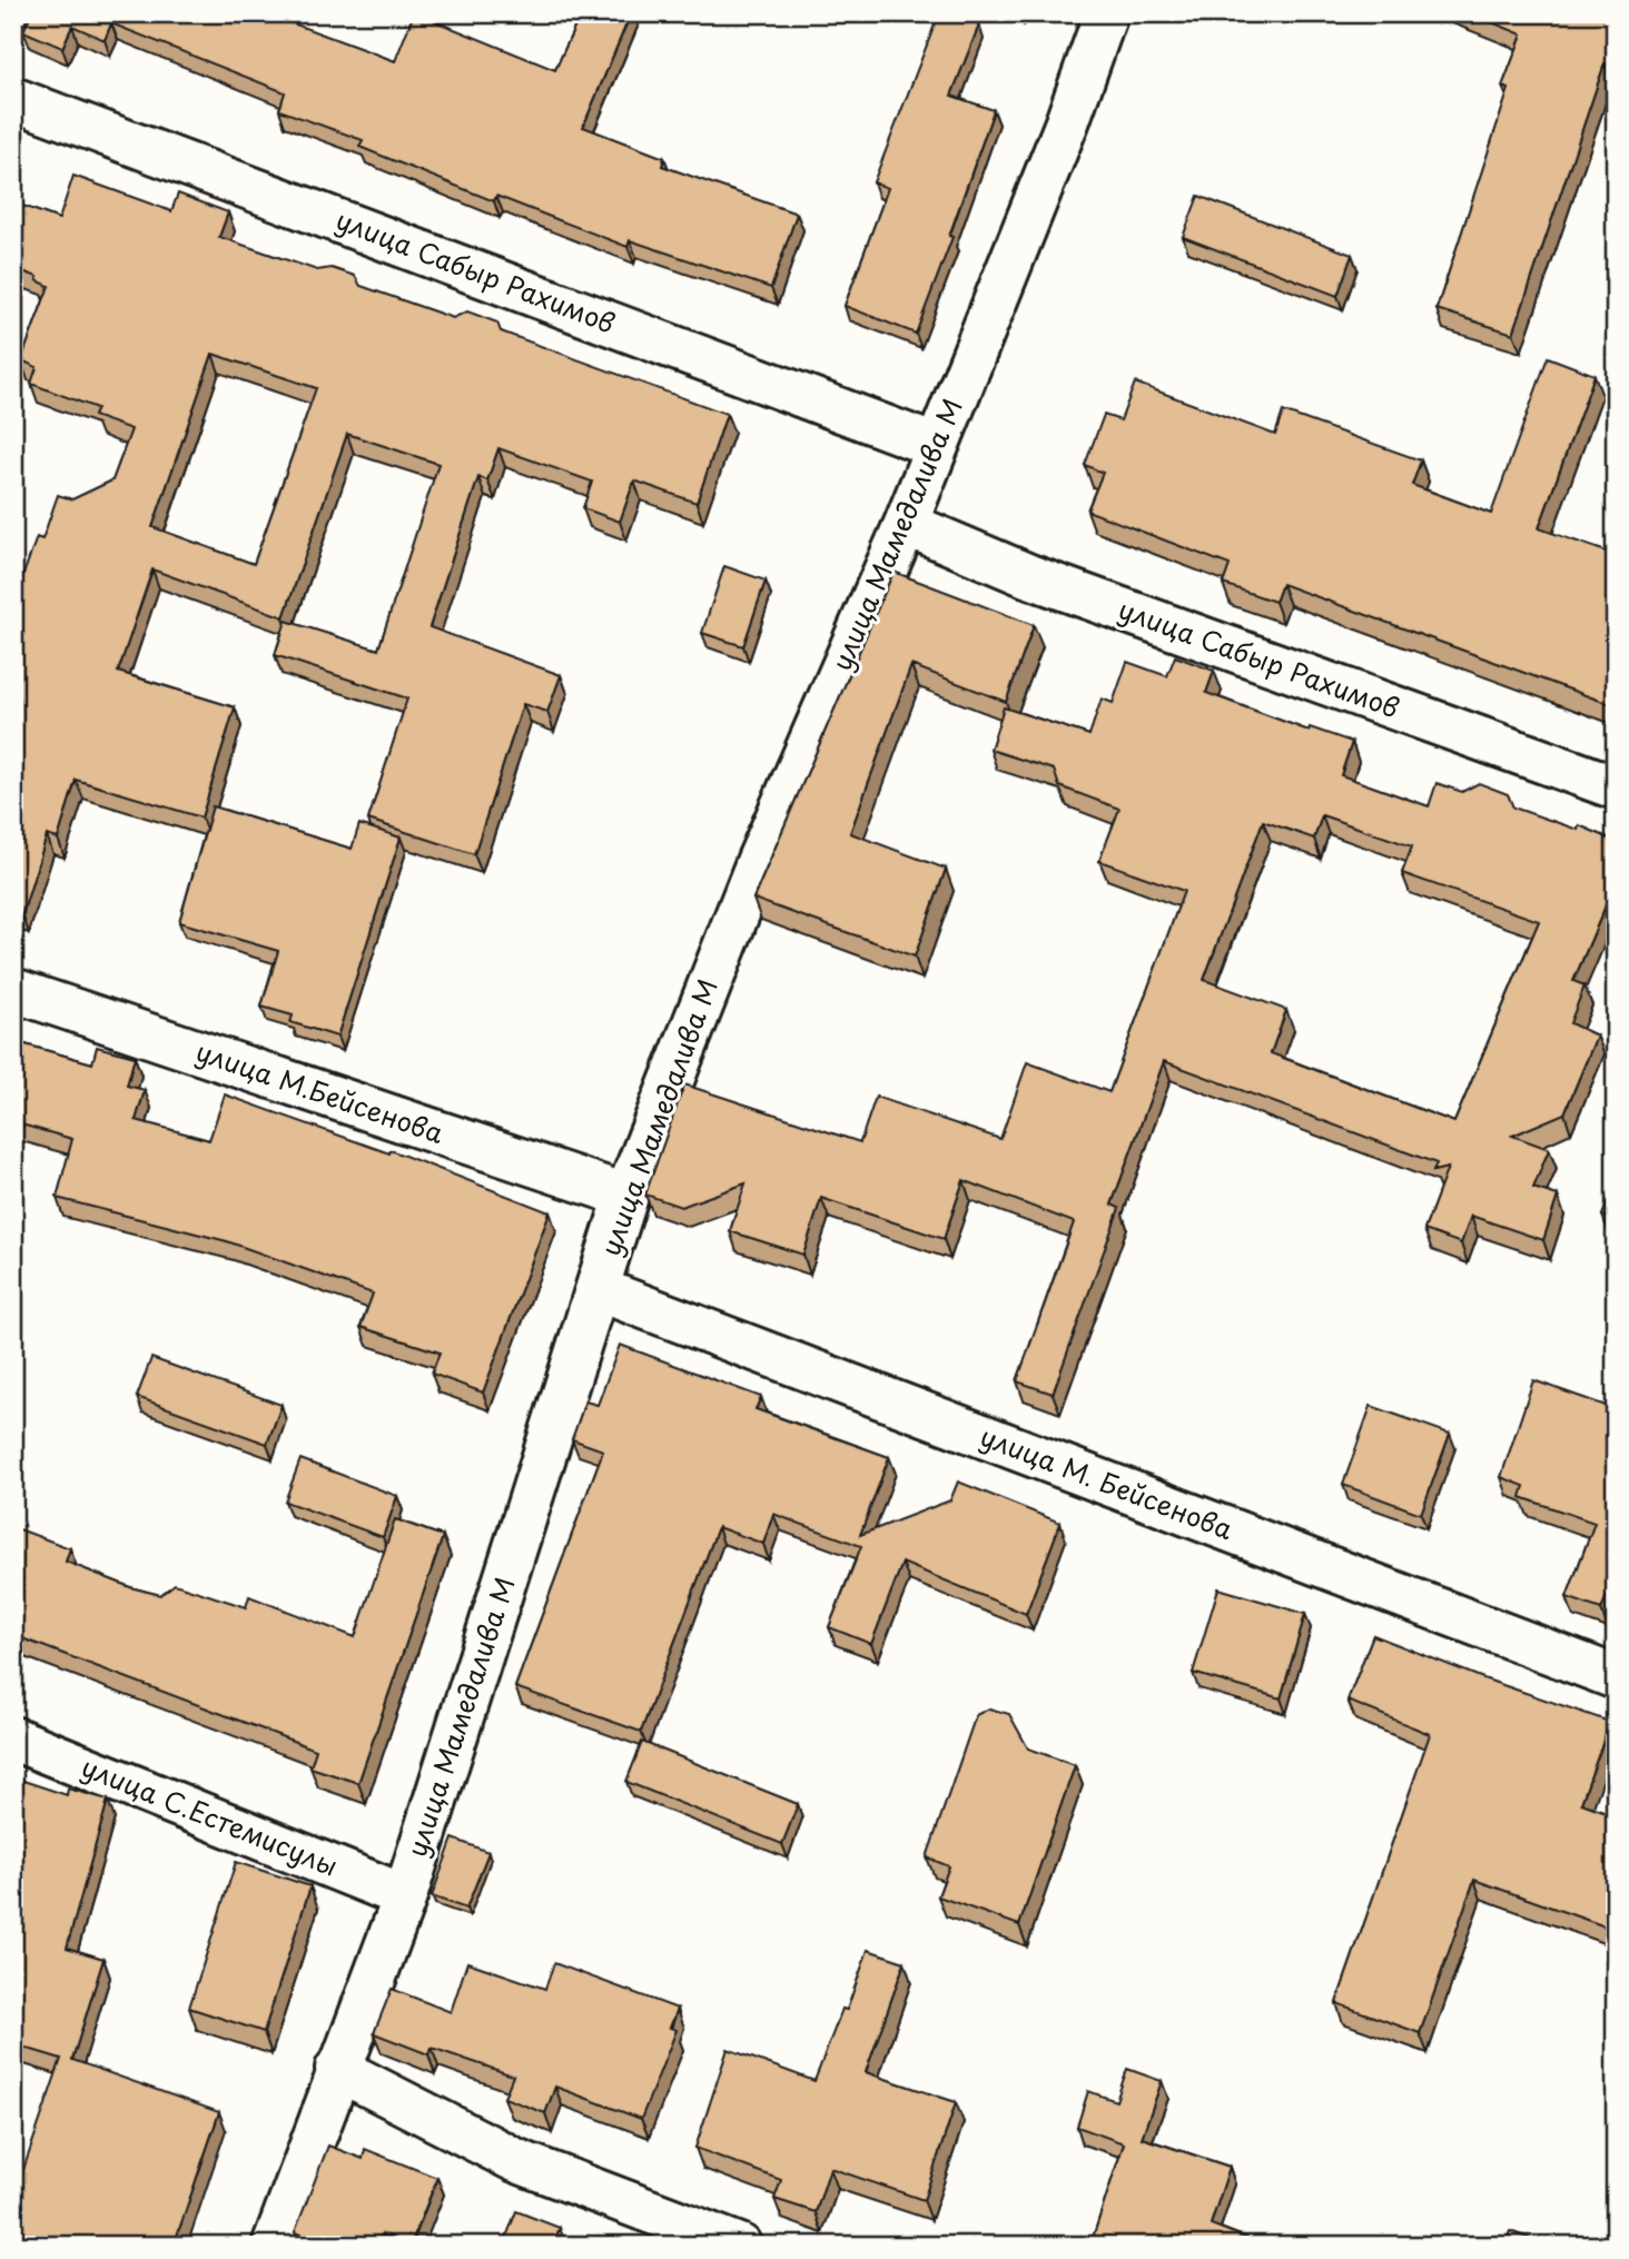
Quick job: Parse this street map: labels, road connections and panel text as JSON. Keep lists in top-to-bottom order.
{
  "streets": {
    "street": [
      "улица Сабыр Рахимов",
      "улица Мамедалива М",
      "улица М.Бейсенова",
      "улица М. Бейсенова",
      "улица С.Естемисулы"
    ]
  },
  "crossings": [
    ["улица Сабыр Рахимов", "улица Мамедалива М"],
    ["улица Мамедалива М", "улица М.Бейсенова"],
    ["улица Мамедалива М", "улица М. Бейсенова"],
    ["улица Мамедалива М", "улица С.Естемисулы"]
  ]
}
